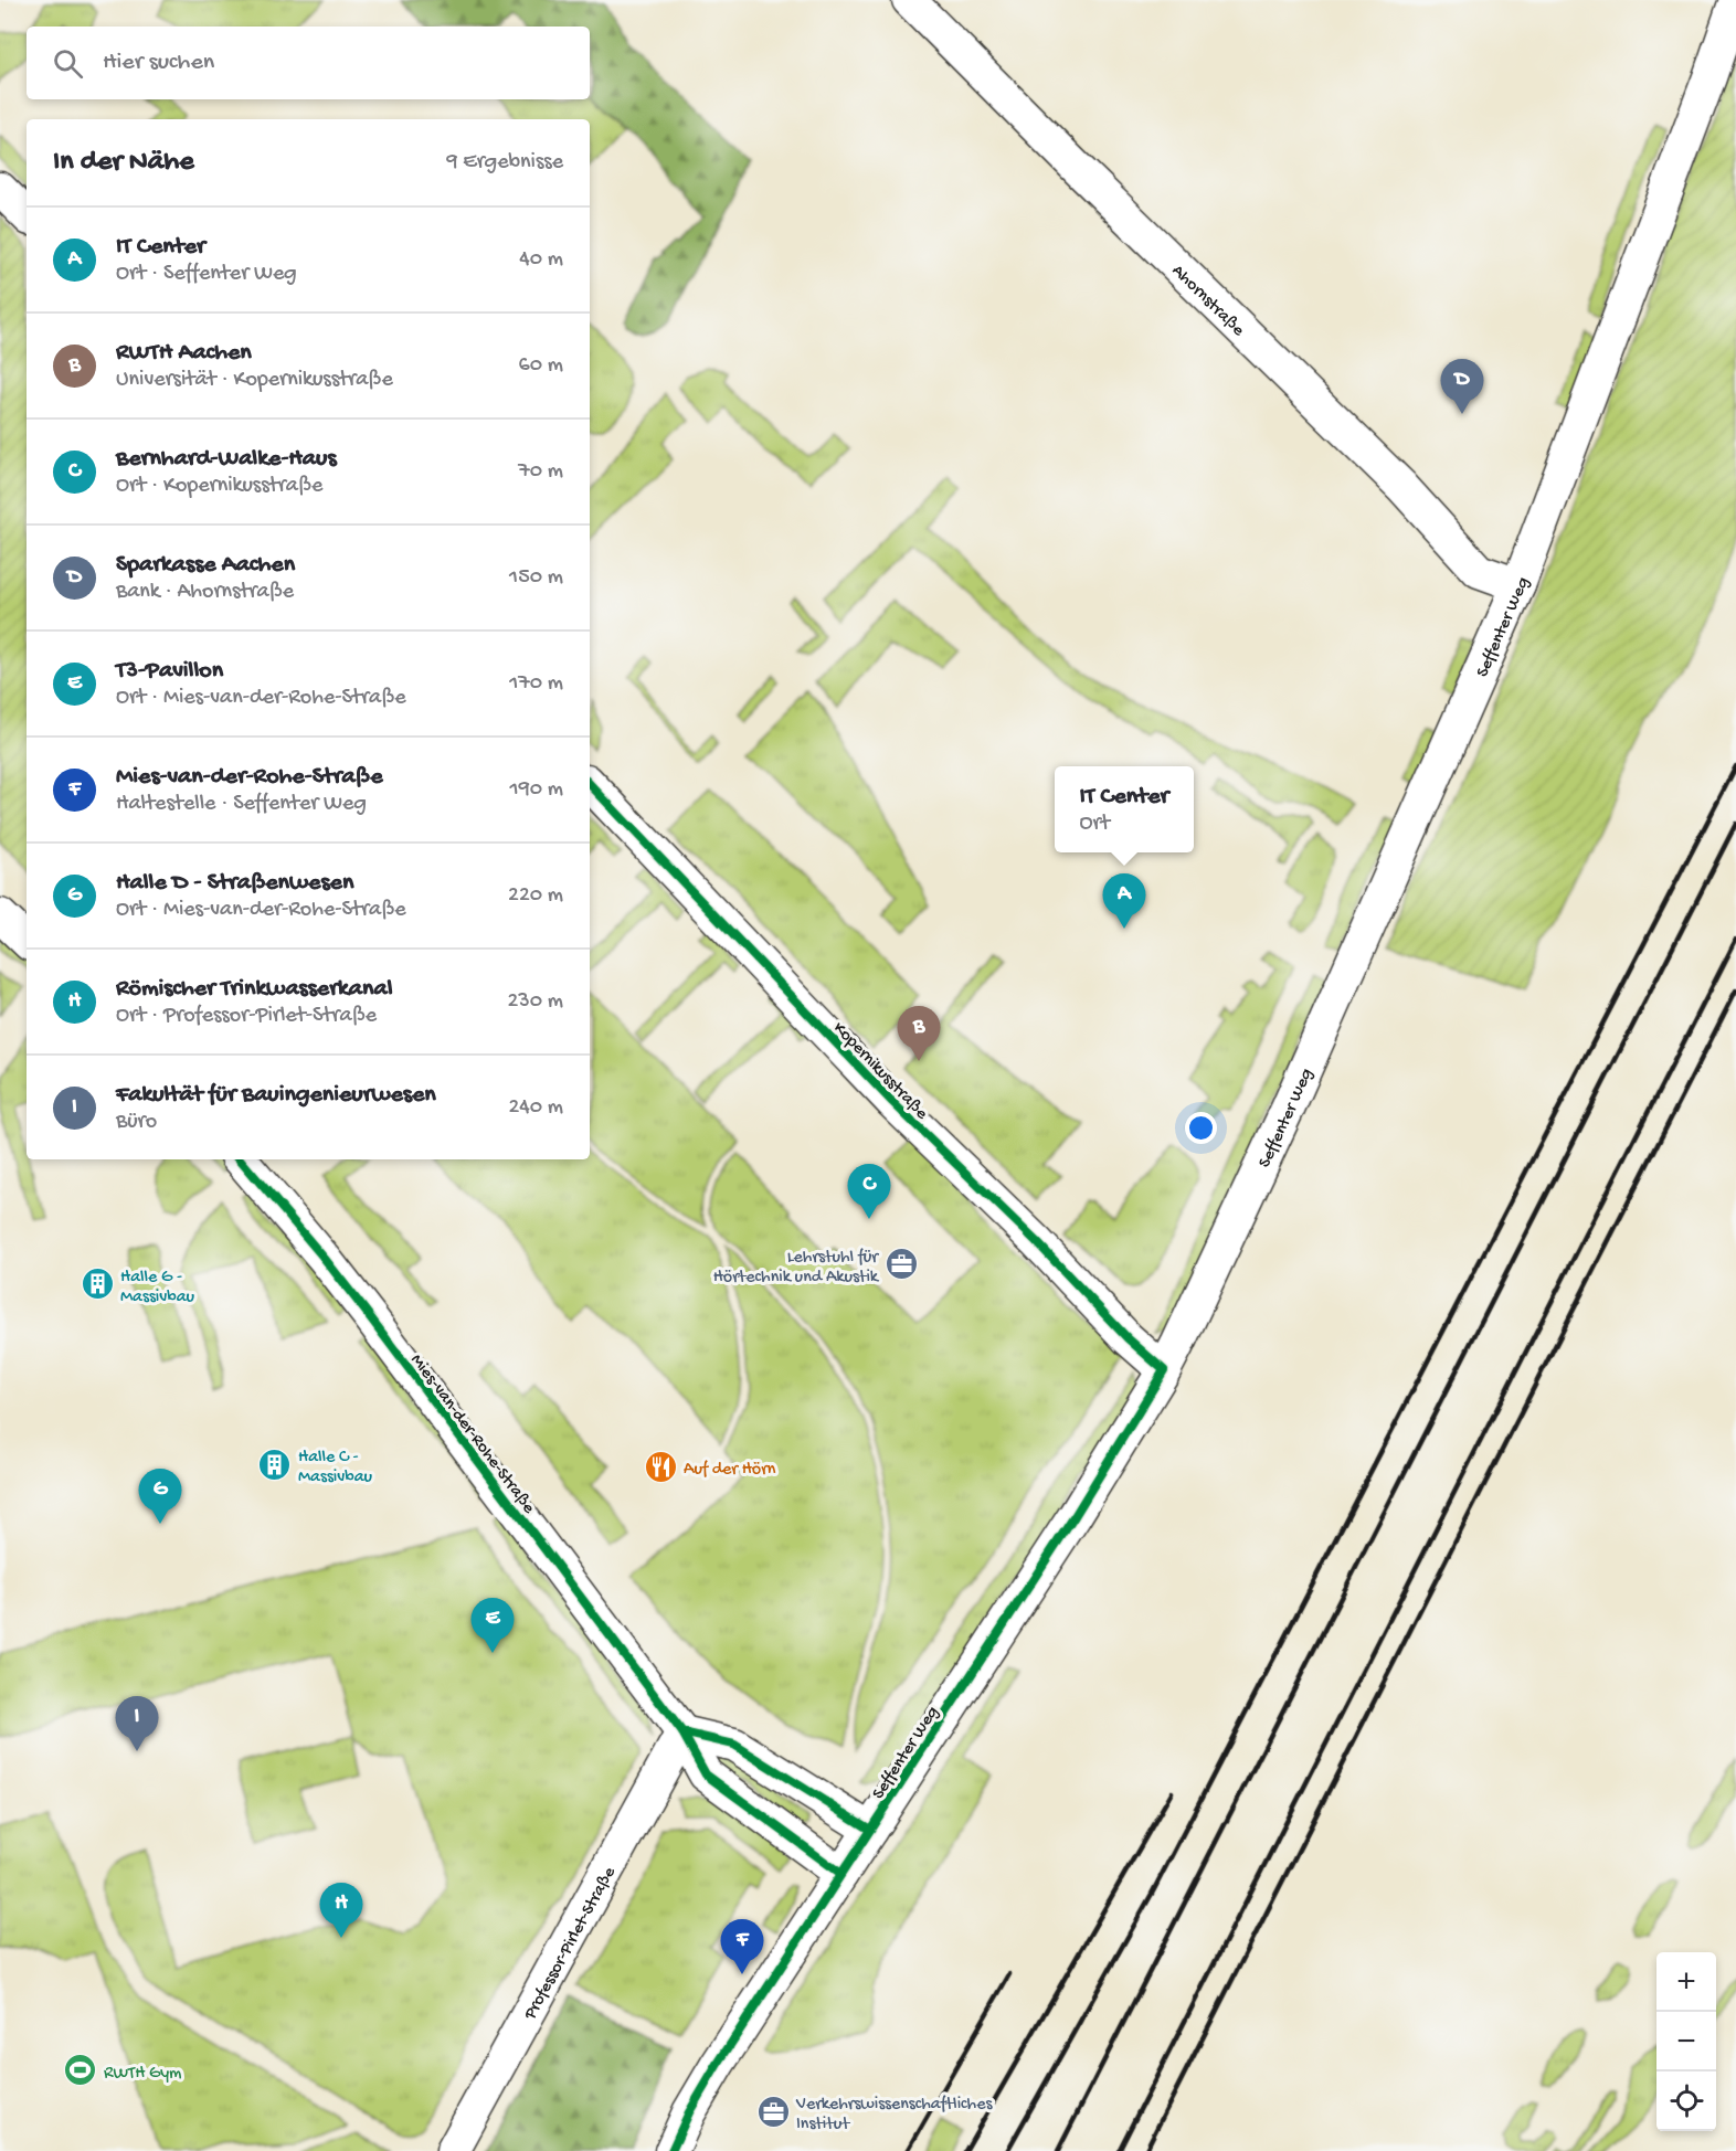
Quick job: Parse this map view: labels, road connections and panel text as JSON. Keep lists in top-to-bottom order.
{
  "streets": {
    "street": [
      "Ahornstraße",
      "Seffenter Weg",
      "Kopernikusstraße",
      "Mies-van-der-Rohe-Straße",
      "Professor-Pirlet-Straße"
    ]
  },
  "crossings": [
    ["Ahornstraße", "Seffenter Weg"],
    ["Seffenter Weg", "Kopernikusstraße"],
    ["Seffenter Weg", "Mies-van-der-Rohe-Straße"],
    ["Mies-van-der-Rohe-Straße", "Professor-Pirlet-Straße"]
  ],
  "places": {
    "office": ["Lehrstuhl für Hörtechnik und Akustik", "Verkehrswissenschaftliches Institut"],
    "building": ["Halle G - Massivbau", "Halle C - Massivbau"],
    "restaurant": ["Auf der Hörn"],
    "sports": ["RWTH Gym"]
  },
  "page": {
    "search": "Hier suchen",
    "heading": ["In der Nähe", "9 Ergebnisse"],
    "list": [
      {
        "mark": "A",
        "name": "IT Center",
        "note": "Ort · Seffenter Weg",
        "value": "40 m"
      },
      {
        "mark": "B",
        "name": "RWTH Aachen",
        "note": "Universität · Kopernikusstraße",
        "value": "60 m"
      },
      {
        "mark": "C",
        "name": "Bernhard-Walke-Haus",
        "note": "Ort · Kopernikusstraße",
        "value": "70 m"
      },
      {
        "mark": "D",
        "name": "Sparkasse Aachen",
        "note": "Bank · Ahornstraße",
        "value": "150 m"
      },
      {
        "mark": "E",
        "name": "T3-Pavillon",
        "note": "Ort · Mies-van-der-Rohe-Straße",
        "value": "170 m"
      },
      {
        "mark": "F",
        "name": "Mies-van-der-Rohe-Straße",
        "note": "Haltestelle · Seffenter Weg",
        "value": "190 m"
      },
      {
        "mark": "G",
        "name": "Halle D - Straßenwesen",
        "note": "Ort · Mies-van-der-Rohe-Straße",
        "value": "220 m"
      },
      {
        "mark": "H",
        "name": "Römischer Trinkwasserkanal",
        "note": "Ort · Professor-Pirlet-Straße",
        "value": "230 m"
      },
      {
        "mark": "I",
        "name": "Fakultät für Bauingenieurwesen",
        "note": "Büro",
        "value": "240 m"
      }
    ],
    "pins": [
      "D",
      "A",
      "B",
      "C",
      "G",
      "E",
      "I",
      "H",
      "F"
    ],
    "popup": ["IT Center", "Ort"],
    "map_buttons": ["+", "−"]
  }
}
